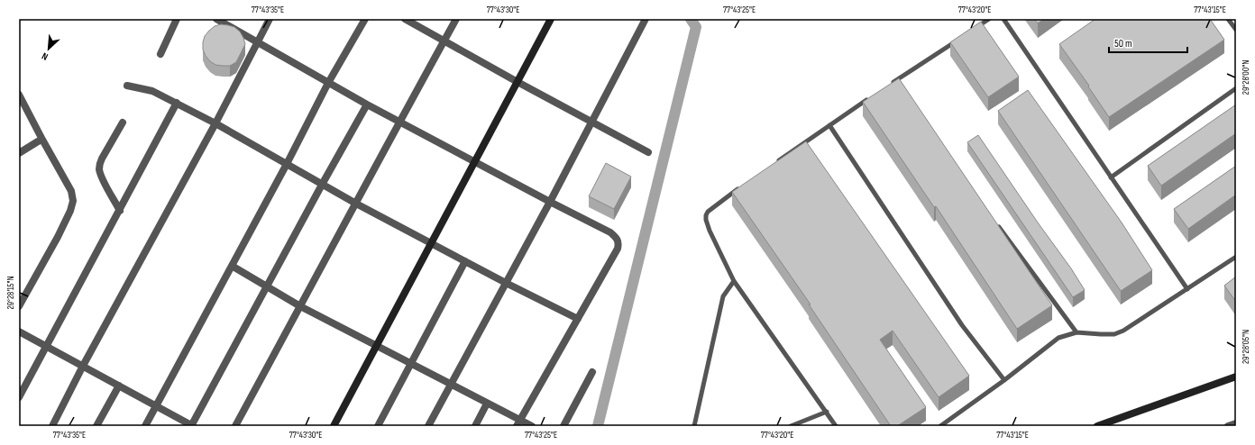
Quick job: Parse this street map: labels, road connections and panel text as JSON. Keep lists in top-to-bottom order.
{
  "scale_bar": "50 m",
  "north": "bottom left",
  "coordinates": [
    "77°43'35\"E",
    "77°43'30\"E",
    "77°43'25\"E",
    "77°43'20\"E",
    "77°43'15\"E",
    "29°28'00\"N",
    "29°28'15\"N",
    "29°28'05\"N"
  ]
}
